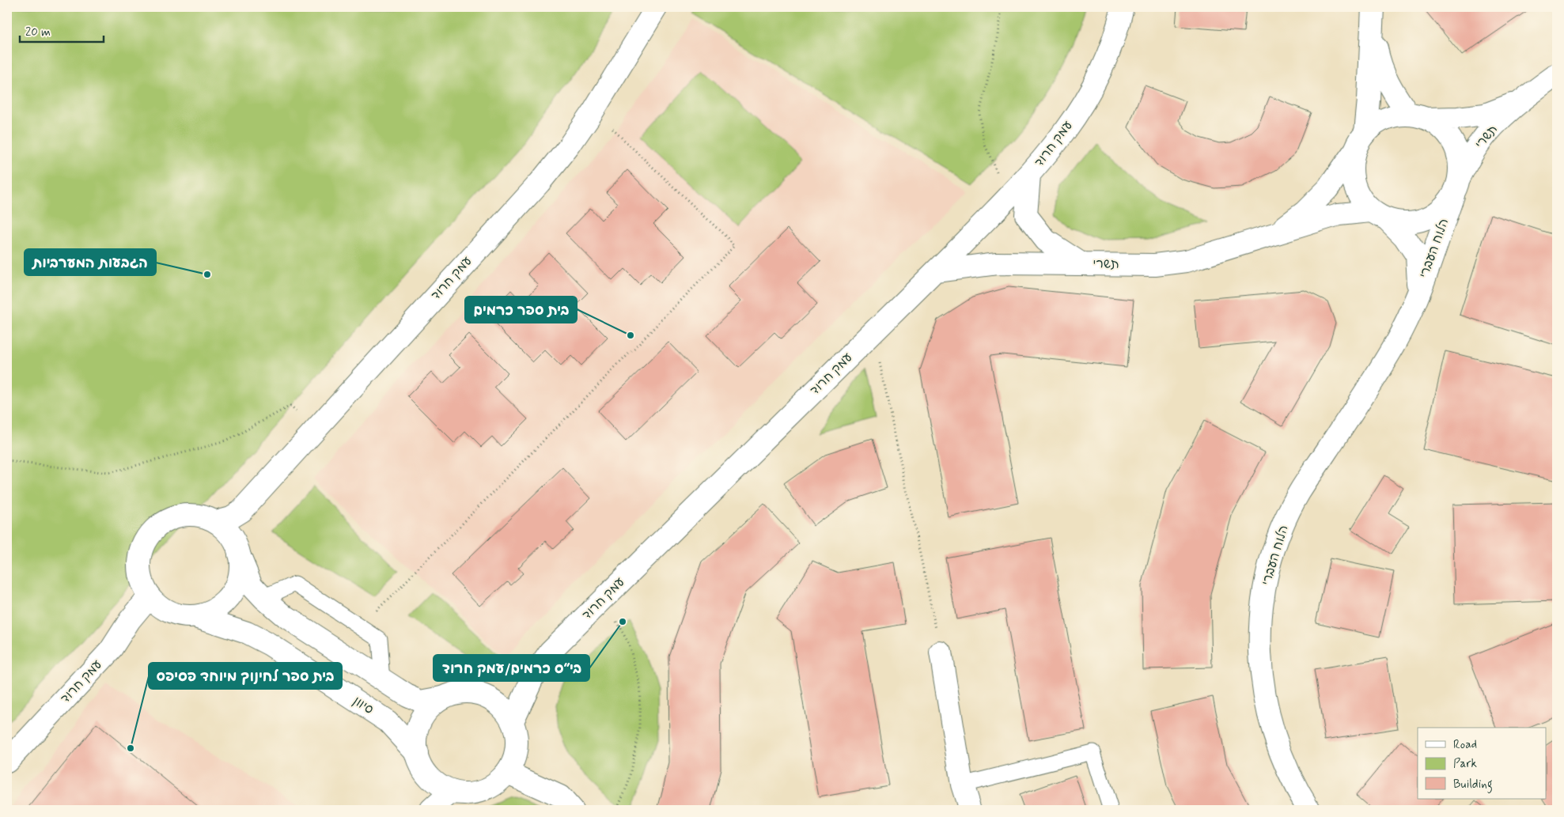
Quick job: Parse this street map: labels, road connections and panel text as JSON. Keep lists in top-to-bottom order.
{
  "streets": {
    "street": [
      "תשרי",
      "עמק חרוד",
      "הלוח העברי",
      "סיוון"
    ]
  },
  "crossings": [
    ["תשרי", "עמק חרוד"],
    ["תשרי", "הלוח העברי"],
    ["עמק חרוד", "סיוון"]
  ],
  "places": [
    "הגבעות המערביות",
    "בית ספר כרמים",
    "בי״ס כרמים/עמק חרוד",
    "בית ספר לחינוך מיוחד פסיפס"
  ],
  "legend": ["Road", "Park", "Building"],
  "scale_bar": "20 m"
}
